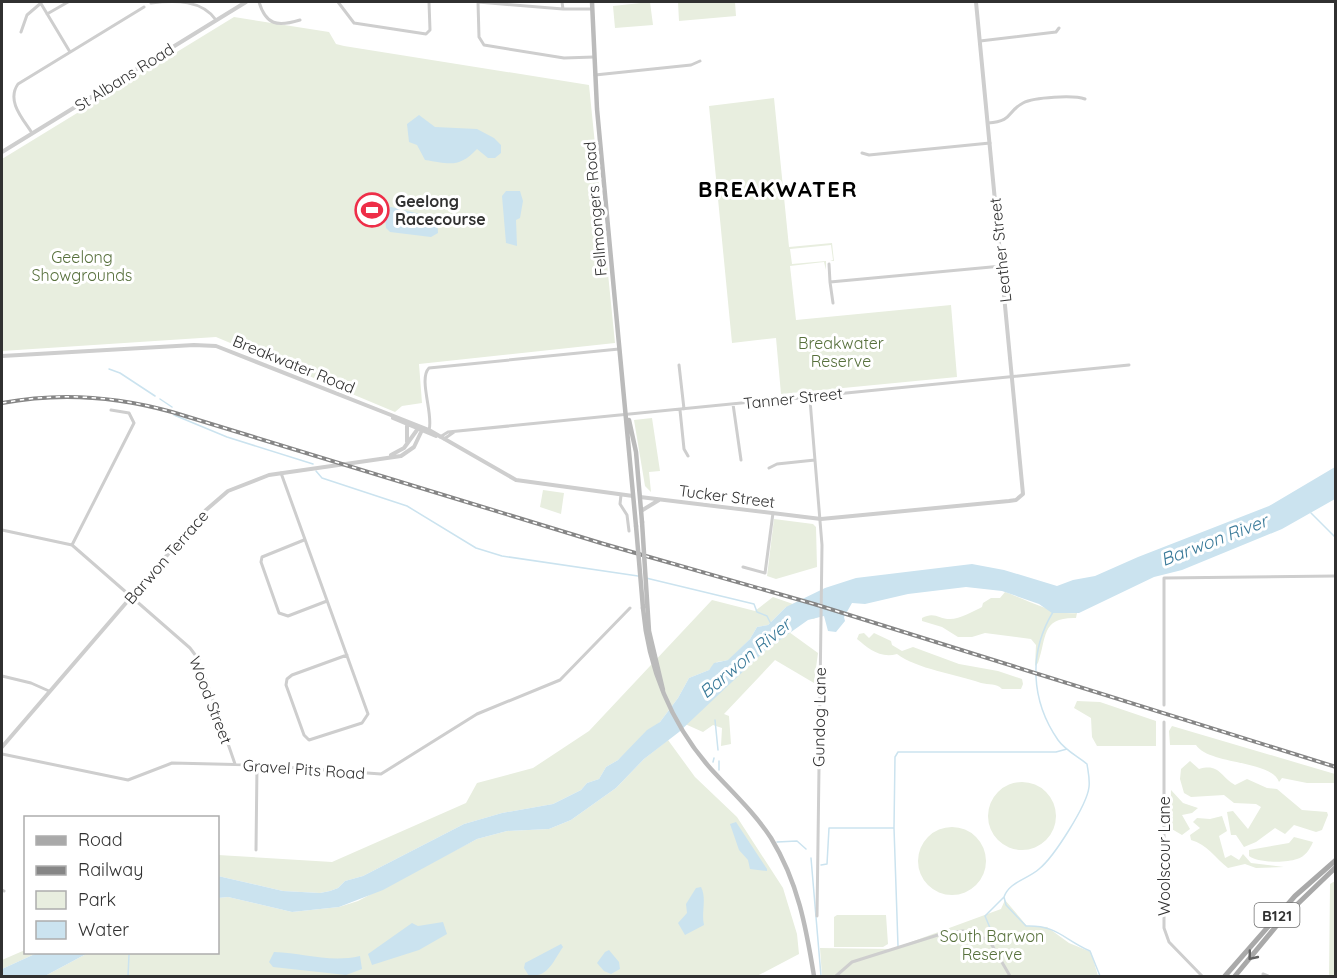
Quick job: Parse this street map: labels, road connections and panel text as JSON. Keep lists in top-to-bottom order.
{
  "streets": {
    "main road": ["Fellmongers Road", "Tucker Street", "B121"],
    "street": [
      "St Albans Road",
      "Leather Street",
      "Breakwater Road",
      "Tanner Street",
      "Barwon Terrace",
      "Wood Street",
      "Gundog Lane",
      "Gravel Pits Road",
      "Woolscour Lane"
    ]
  },
  "crossings": [
    ["Fellmongers Road", "Tanner Street"],
    ["Fellmongers Road", "Tucker Street"],
    ["Leather Street", "Tanner Street"],
    ["Leather Street", "Tucker Street"],
    ["Breakwater Road", "Tucker Street"],
    ["Tanner Street", "Tucker Street"],
    ["Tanner Street", "Gundog Lane"],
    ["Tucker Street", "Barwon Terrace"],
    ["Tucker Street", "Gundog Lane"],
    ["Barwon Terrace", "Wood Street"],
    ["Wood Street", "Gravel Pits Road"]
  ],
  "districts": ["BREAKWATER"],
  "water": ["Barwon River"],
  "parks": ["Geelong Showgrounds", "Breakwater Reserve", "South Barwon Reserve"],
  "places": {
    "sports": ["Geelong Racecourse"]
  },
  "legend": [
    "Road",
    "Railway",
    "Park",
    "Water"
  ]
}
